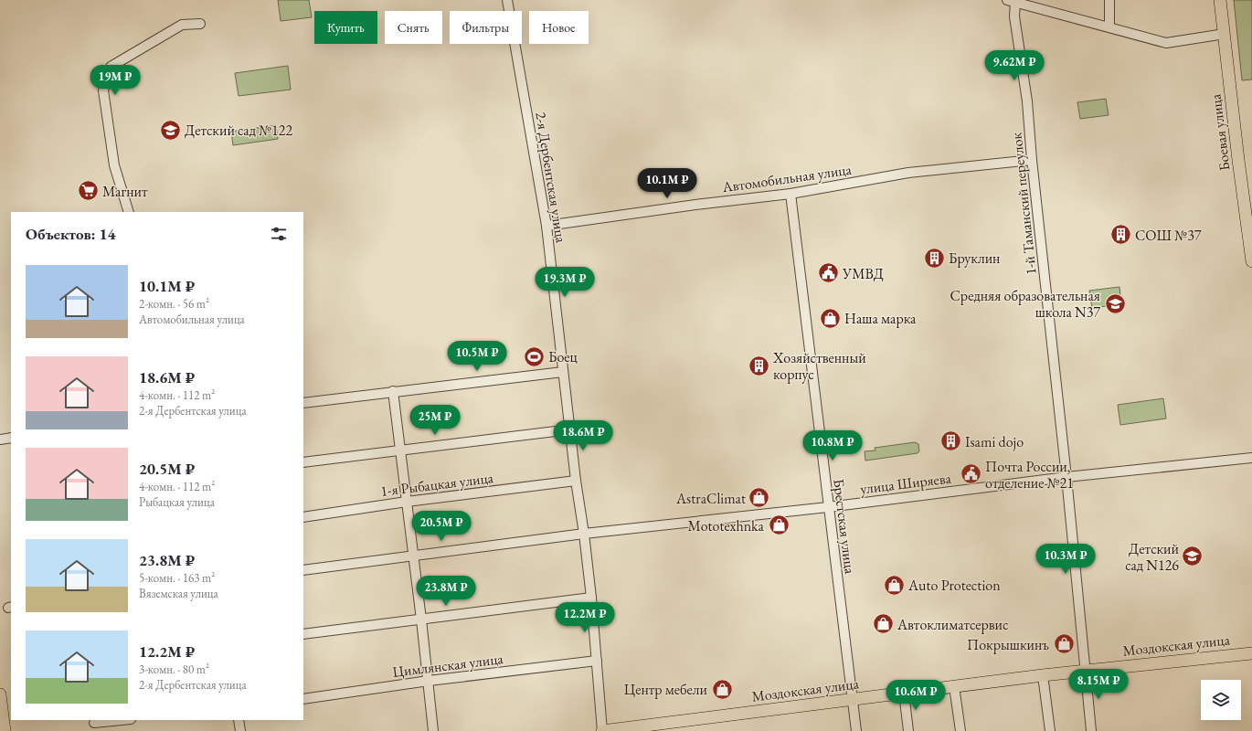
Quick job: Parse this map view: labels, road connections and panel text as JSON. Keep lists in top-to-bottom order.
{
  "streets": {
    "main road": ["Боевая улица", "Моздокская улица"],
    "street": [
      "2-я Дербентская улица",
      "Автомобильная улица",
      "1-й Таманский переулок",
      "улица Ширяева",
      "1-я Рыбацкая улица",
      "Брестская улица",
      "Цимлянская улица"
    ]
  },
  "crossings": [
    ["2-я Дербентская улица", "Автомобильная улица"],
    ["2-я Дербентская улица", "улица Ширяева"],
    ["2-я Дербентская улица", "1-я Рыбацкая улица"],
    ["2-я Дербентская улица", "Моздокская улица"],
    ["2-я Дербентская улица", "Цимлянская улица"],
    ["Автомобильная улица", "1-й Таманский переулок"],
    ["Автомобильная улица", "Брестская улица"],
    ["1-й Таманский переулок", "улица Ширяева"],
    ["1-й Таманский переулок", "Моздокская улица"],
    ["улица Ширяева", "Брестская улица"],
    ["Брестская улица", "Моздокская улица"]
  ],
  "places": {
    "school or university": ["Детский сад №122", "Средняя образовательная школа N37", "Детский сад N126"],
    "supermarket": ["Магнит"],
    "building": [
      "СОШ №37",
      "Бруклин",
      "Хозяйственный корпус",
      "Isami dojo"
    ],
    "public building": ["УМВД", "Почта России, отделение №21"],
    "shop": [
      "Наша марка",
      "AstraClimat",
      "Mototexhnka",
      "Auto Protection",
      "Автоклиматсервис",
      "Покрышкинъ",
      "Центр мебели"
    ],
    "sports": ["Боец"]
  },
  "page": {
    "chip": [
      "Купить",
      "Снять",
      "Фильтры",
      "Новое"
    ],
    "price": [
      "9.62M ₽",
      "19M ₽",
      "10.1M ₽",
      "19.3M ₽",
      "10.5M ₽",
      "25M ₽",
      "18.6M ₽",
      "10.8M ₽",
      "20.5M ₽",
      "10.3M ₽",
      "23.8M ₽",
      "12.2M ₽",
      "8.15M ₽",
      "10.6M ₽"
    ],
    "heading": "Объектов: 14",
    "list": [
      {
        "name": "10.1M ₽",
        "note": "2-комн. · 56 m² · Автомобильная улица"
      },
      {
        "name": "18.6M ₽",
        "note": "4-комн. · 112 m² · 2-я Дербентская улица"
      },
      {
        "name": "20.5M ₽",
        "note": "4-комн. · 112 m² · Рыбацкая улица"
      },
      {
        "name": "23.8M ₽",
        "note": "5-комн. · 163 m² · Вяземская улица"
      },
      {
        "name": "12.2M ₽",
        "note": "3-комн. · 80 m² · 2-я Дербентская улица"
      }
    ]
  }
}
